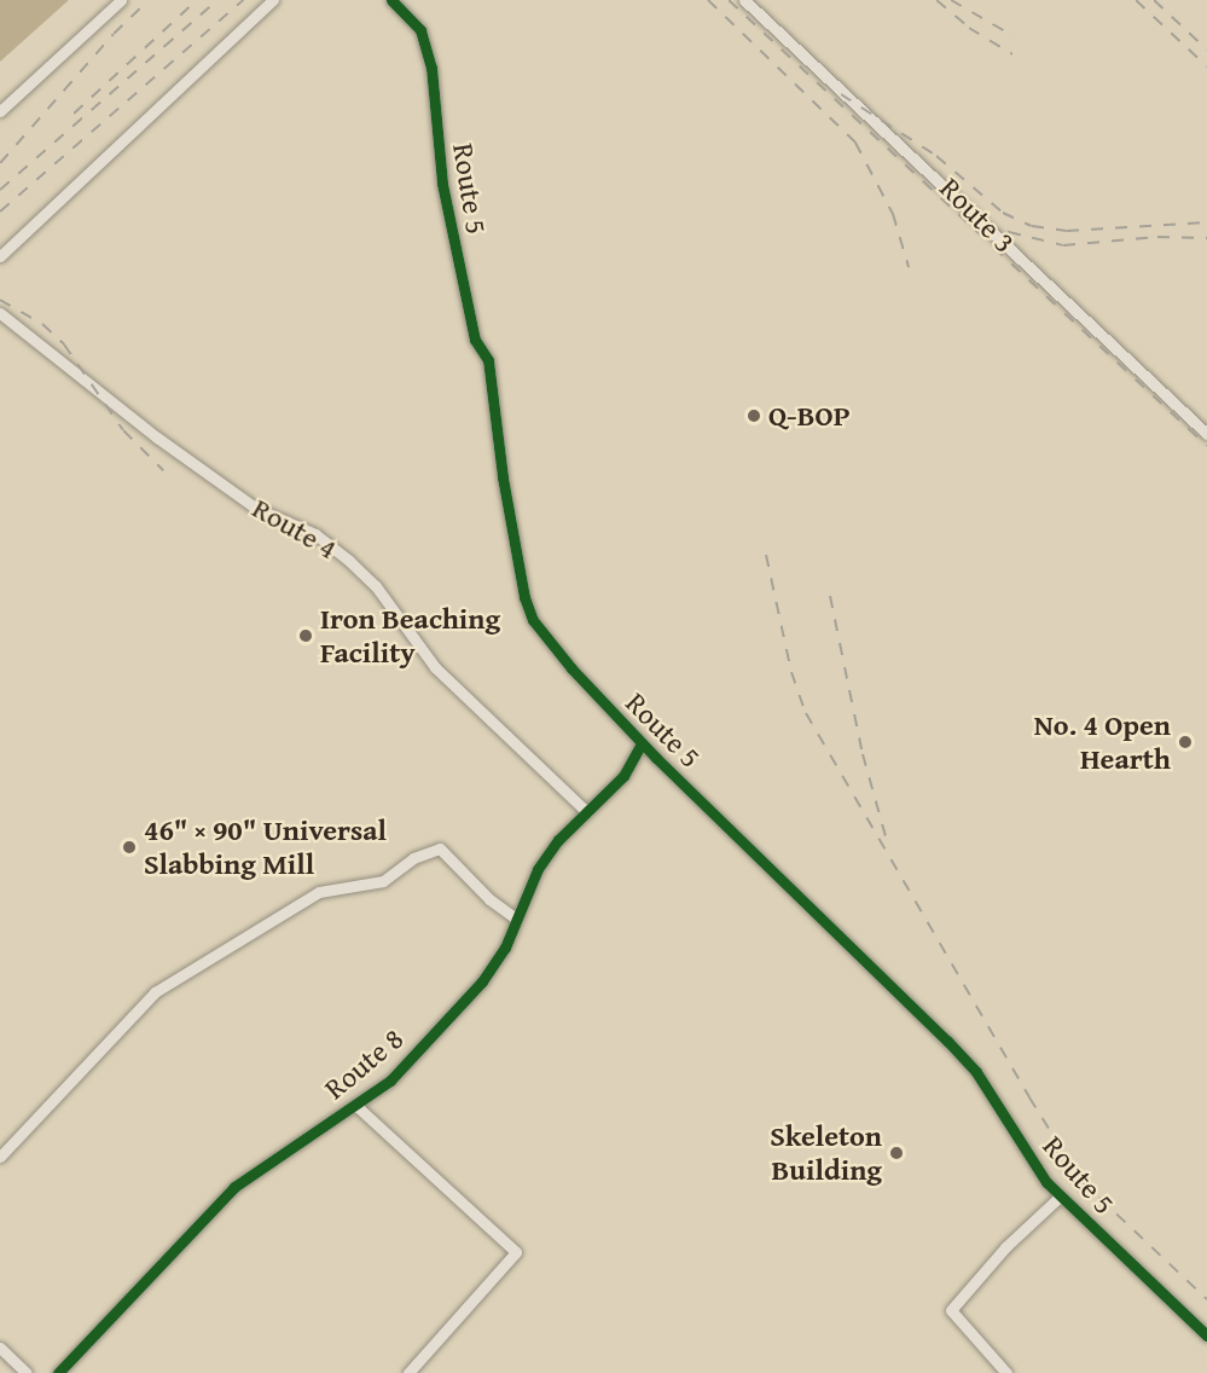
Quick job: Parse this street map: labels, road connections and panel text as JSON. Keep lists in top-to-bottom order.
{
  "streets": {
    "street": [
      "Route 5",
      "Route 3",
      "Route 4",
      "Route 8"
    ]
  },
  "crossings": [
    ["Route 5", "Route 8"],
    ["Route 4", "Route 8"]
  ],
  "places": [
    "Q-BOP",
    "Iron Beaching Facility",
    "No. 4 Open Hearth",
    "46\" × 90\" Universal Slabbing Mill",
    "Skeleton Building"
  ]
}
